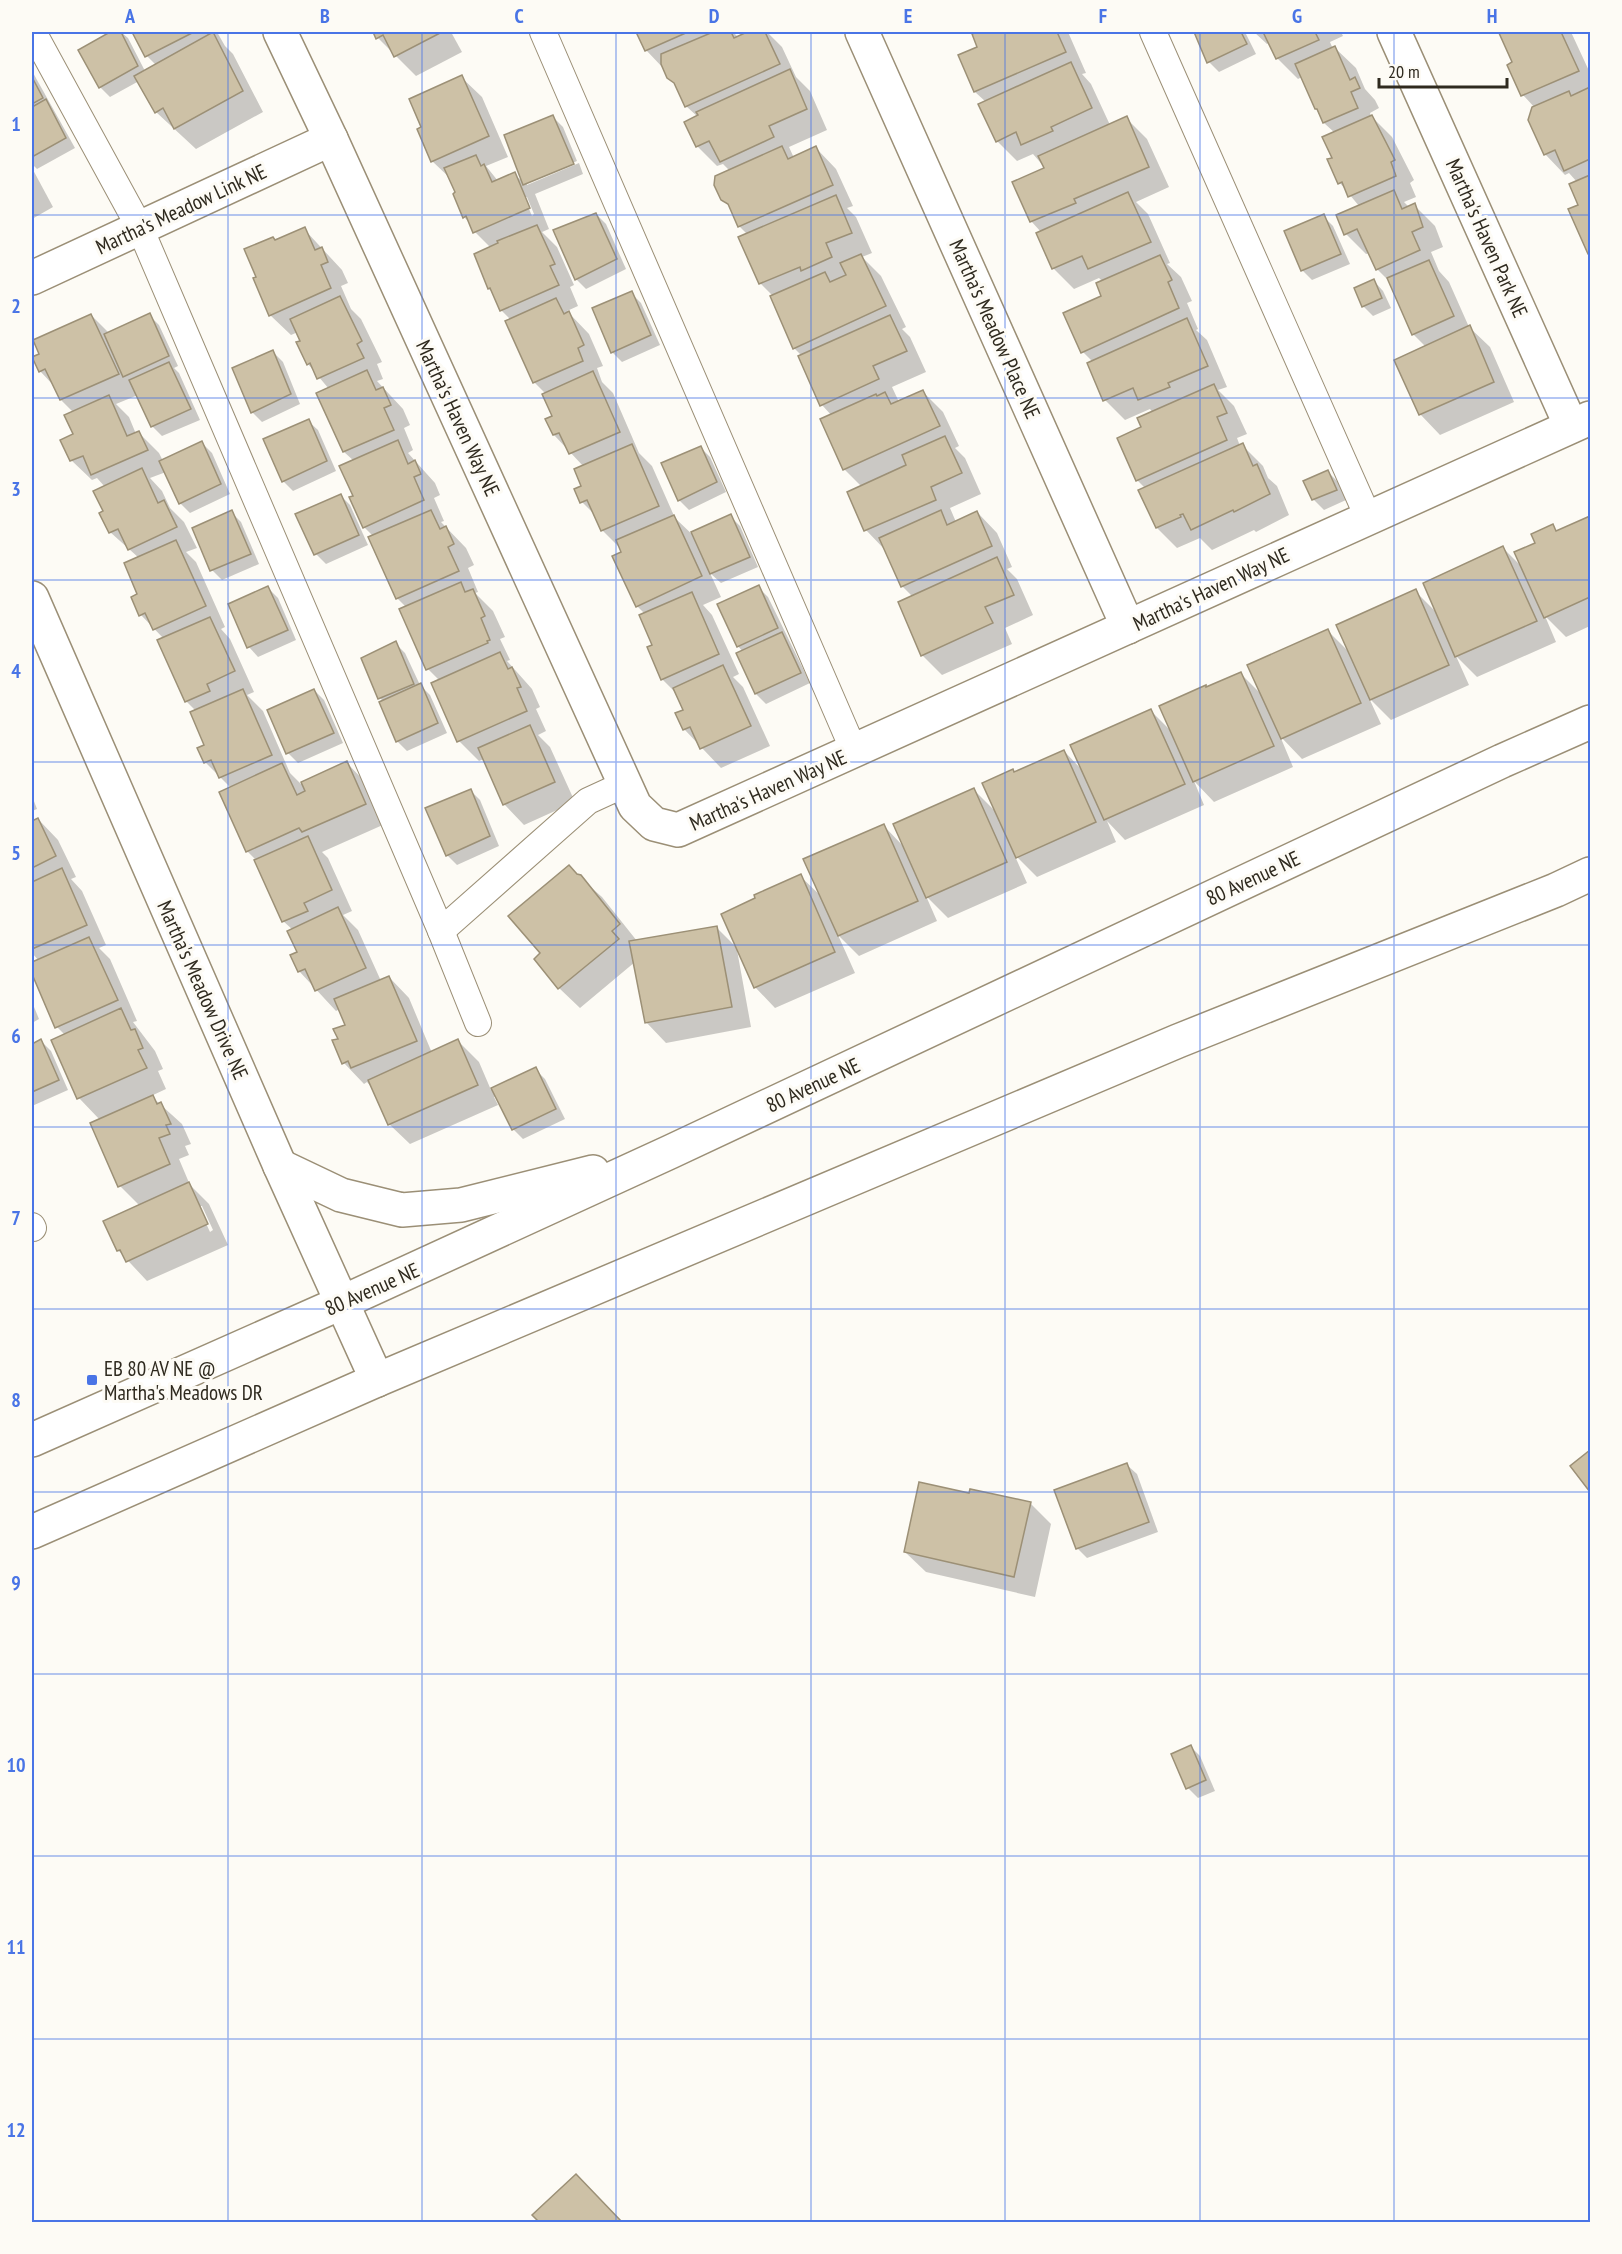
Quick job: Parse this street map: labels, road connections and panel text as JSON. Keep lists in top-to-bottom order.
{
  "streets": {
    "street": [
      "Martha's Meadow Link NE",
      "Martha's Haven Park NE",
      "Martha's Meadow Place NE",
      "Martha's Haven Way NE",
      "80 Avenue NE",
      "Martha's Meadow Drive NE"
    ]
  },
  "crossings": [
    ["Martha's Meadow Link NE", "Martha's Haven Way NE"],
    ["Martha's Haven Park NE", "Martha's Haven Way NE"],
    ["Martha's Meadow Place NE", "Martha's Haven Way NE"],
    ["80 Avenue NE", "Martha's Meadow Drive NE"]
  ],
  "places": {
    "transit": ["EB 80 AV NE @ Martha's Meadows DR"]
  },
  "scale_bar": "20 m",
  "grid": {
    "columns": [
      "A",
      "B",
      "C",
      "D",
      "E",
      "F",
      "G",
      "H"
    ],
    "rows": [
      "1",
      "2",
      "3",
      "4",
      "5",
      "6",
      "7",
      "8",
      "9",
      "10",
      "11",
      "12"
    ]
  }
}
